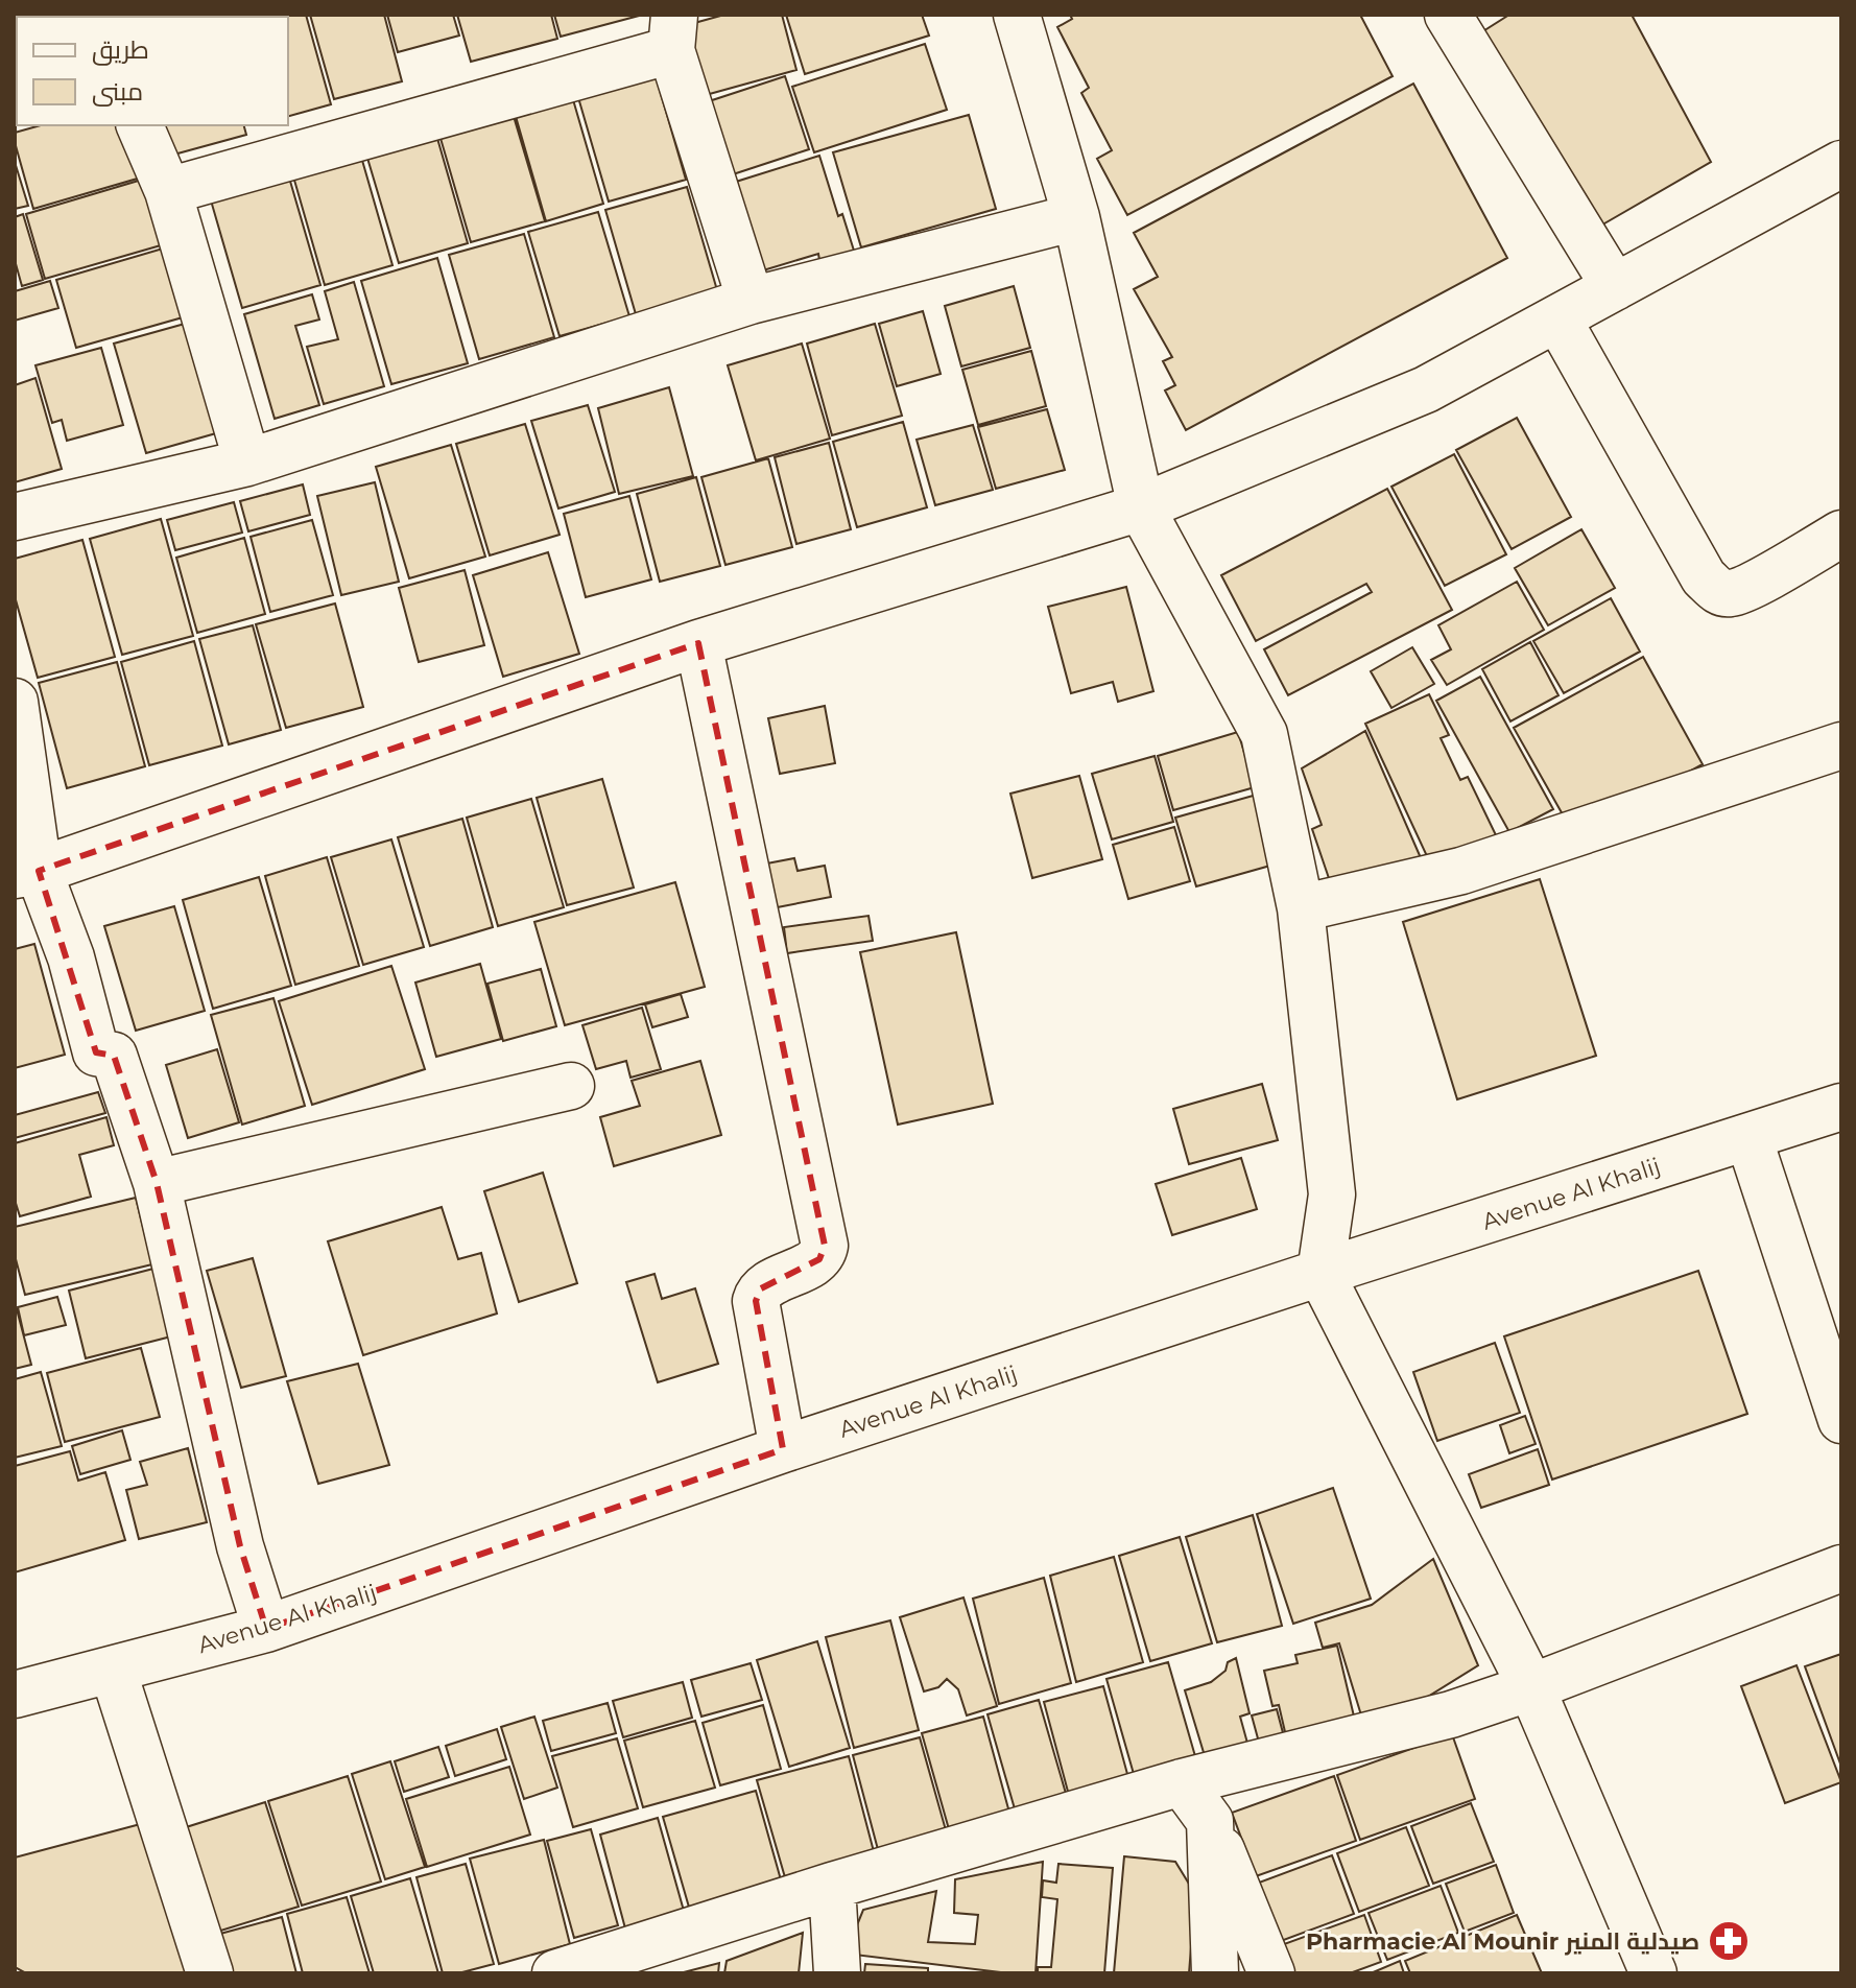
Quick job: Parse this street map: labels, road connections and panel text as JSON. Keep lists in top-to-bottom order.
{
  "streets": {
    "street": ["Avenue Al Khalij"]
  },
  "places": {
    "pharmacy": ["Pharmacie Al Mounir صيدلية المنير"]
  },
  "legend": ["طريق", "مبنى"]
}
